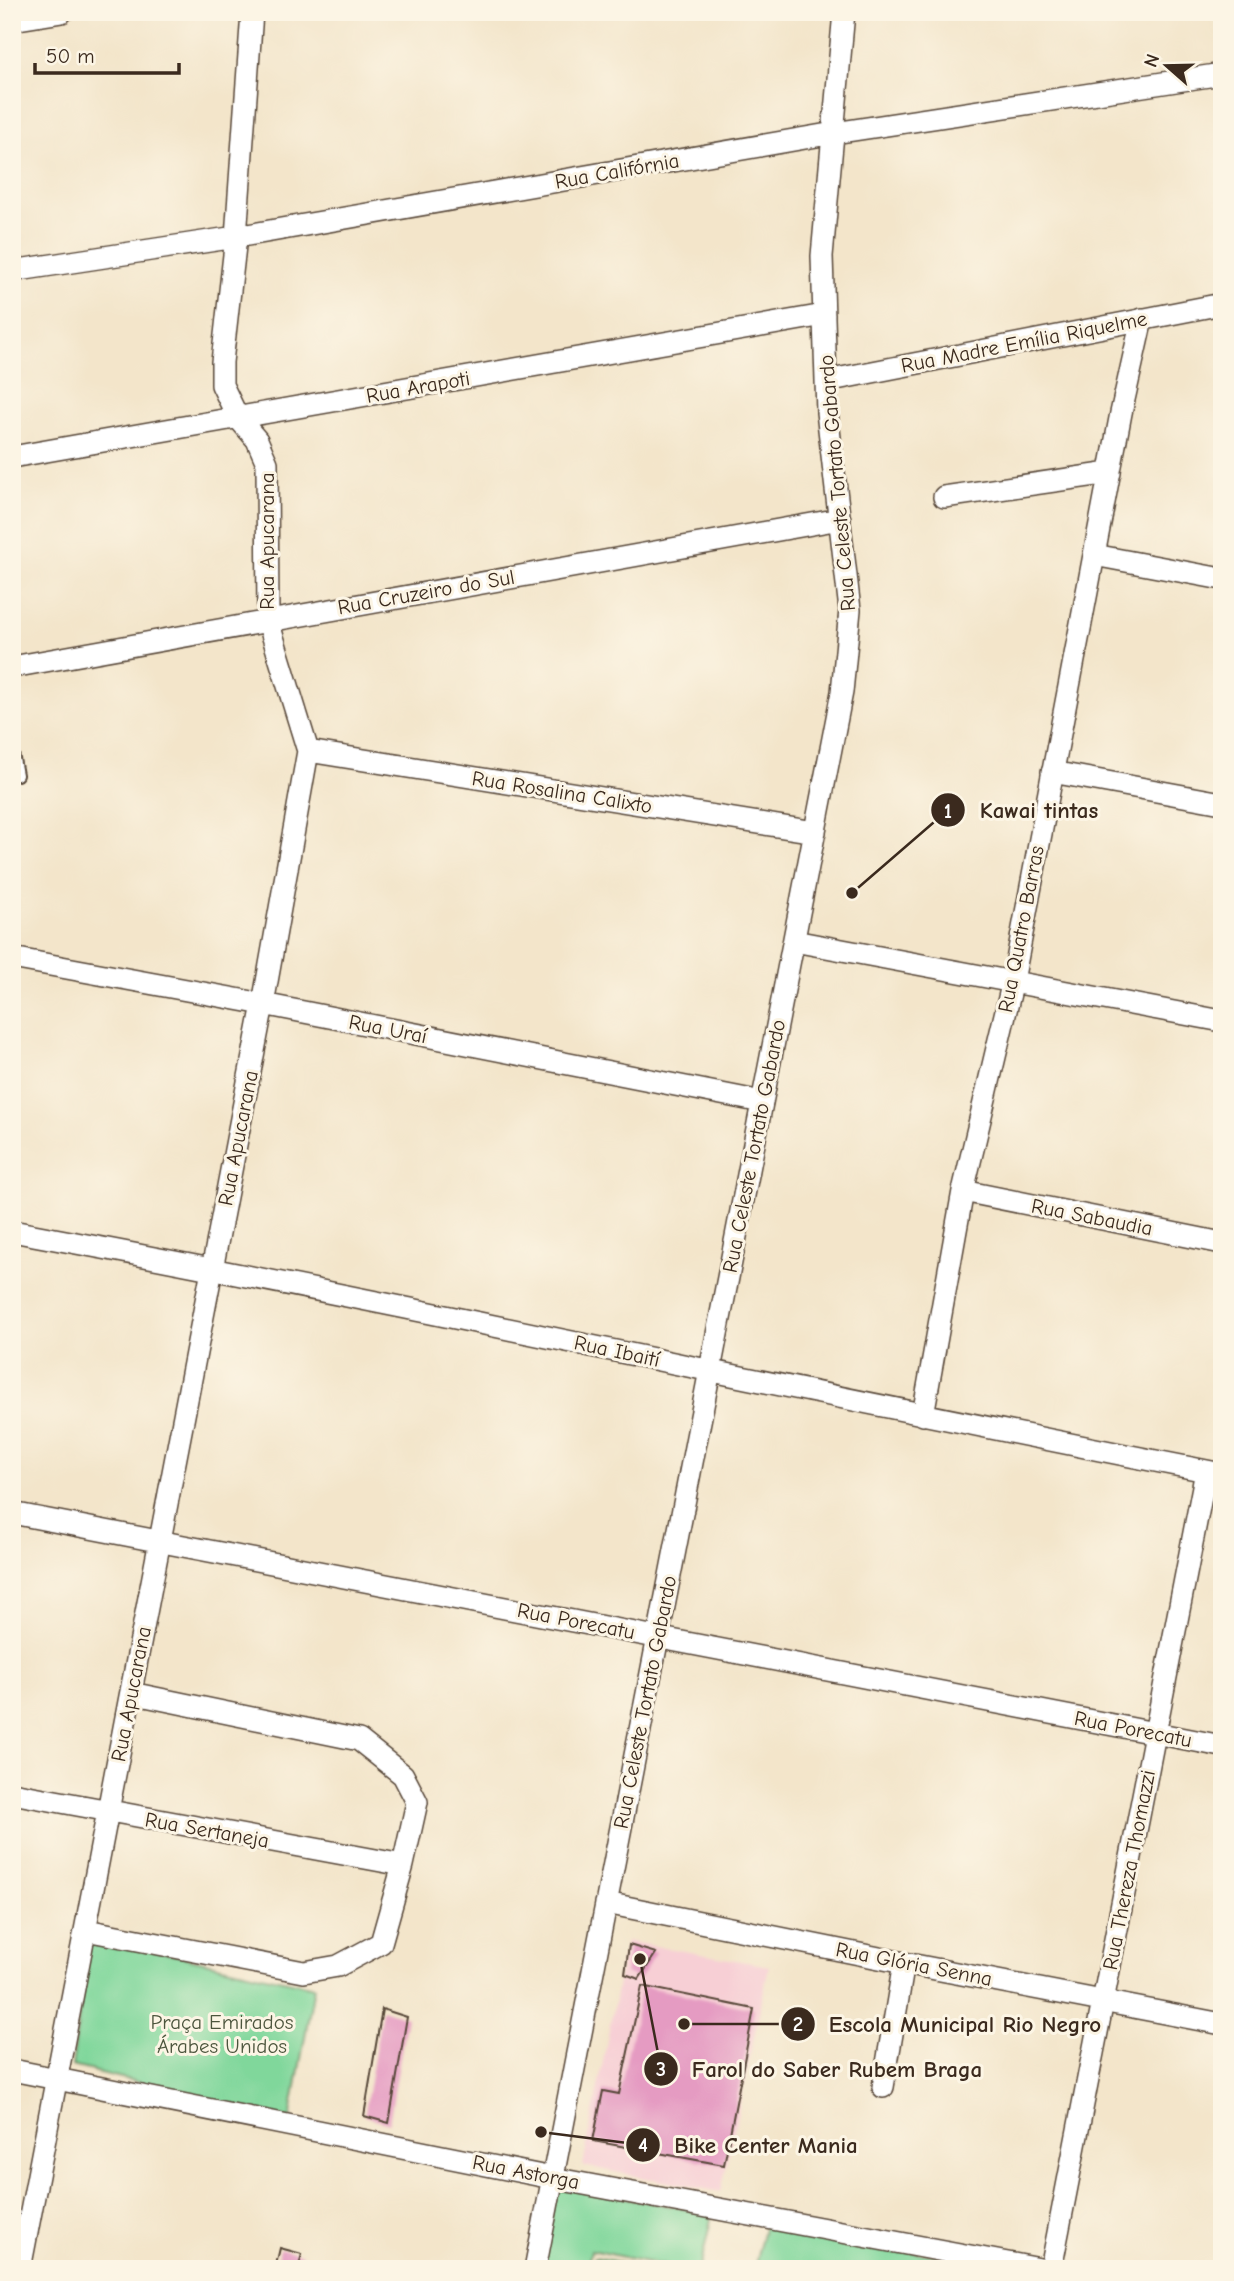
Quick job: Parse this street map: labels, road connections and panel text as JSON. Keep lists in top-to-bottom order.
{
  "streets": {
    "street": [
      "Rua Califórnia",
      "Rua Madre Emília Riquelme",
      "Rua Arapoti",
      "Rua Celeste Tortato Gabardo",
      "Rua Apucarana",
      "Rua Cruzeiro do Sul",
      "Rua Rosalina Calixto",
      "Rua Quatro Barras",
      "Rua Uraí",
      "Rua Sabaudia",
      "Rua Ibaití",
      "Rua Porecatu",
      "Rua Sertaneja",
      "Rua Thereza Thomazzi",
      "Rua Glória Senna",
      "Rua Astorga"
    ]
  },
  "crossings": [
    ["Rua Califórnia", "Rua Celeste Tortato Gabardo"],
    ["Rua Califórnia", "Rua Apucarana"],
    ["Rua Madre Emília Riquelme", "Rua Celeste Tortato Gabardo"],
    ["Rua Madre Emília Riquelme", "Rua Quatro Barras"],
    ["Rua Arapoti", "Rua Celeste Tortato Gabardo"],
    ["Rua Arapoti", "Rua Apucarana"],
    ["Rua Celeste Tortato Gabardo", "Rua Cruzeiro do Sul"],
    ["Rua Celeste Tortato Gabardo", "Rua Rosalina Calixto"],
    ["Rua Celeste Tortato Gabardo", "Rua Uraí"],
    ["Rua Celeste Tortato Gabardo", "Rua Ibaití"],
    ["Rua Celeste Tortato Gabardo", "Rua Porecatu"],
    ["Rua Celeste Tortato Gabardo", "Rua Glória Senna"],
    ["Rua Celeste Tortato Gabardo", "Rua Astorga"],
    ["Rua Apucarana", "Rua Cruzeiro do Sul"],
    ["Rua Apucarana", "Rua Rosalina Calixto"],
    ["Rua Apucarana", "Rua Uraí"],
    ["Rua Apucarana", "Rua Ibaití"],
    ["Rua Apucarana", "Rua Porecatu"],
    ["Rua Apucarana", "Rua Sertaneja"],
    ["Rua Apucarana", "Rua Astorga"],
    ["Rua Quatro Barras", "Rua Sabaudia"],
    ["Rua Quatro Barras", "Rua Ibaití"],
    ["Rua Ibaití", "Rua Thereza Thomazzi"],
    ["Rua Porecatu", "Rua Thereza Thomazzi"],
    ["Rua Thereza Thomazzi", "Rua Glória Senna"]
  ],
  "parks": ["Praça Emirados Árabes Unidos"],
  "places": [
    "Kawai tintas",
    "Farol do Saber Rubem Braga",
    "Escola Municipal Rio Negro",
    "Bike Center Mania"
  ],
  "scale_bar": "50 m",
  "north": "left"
}
